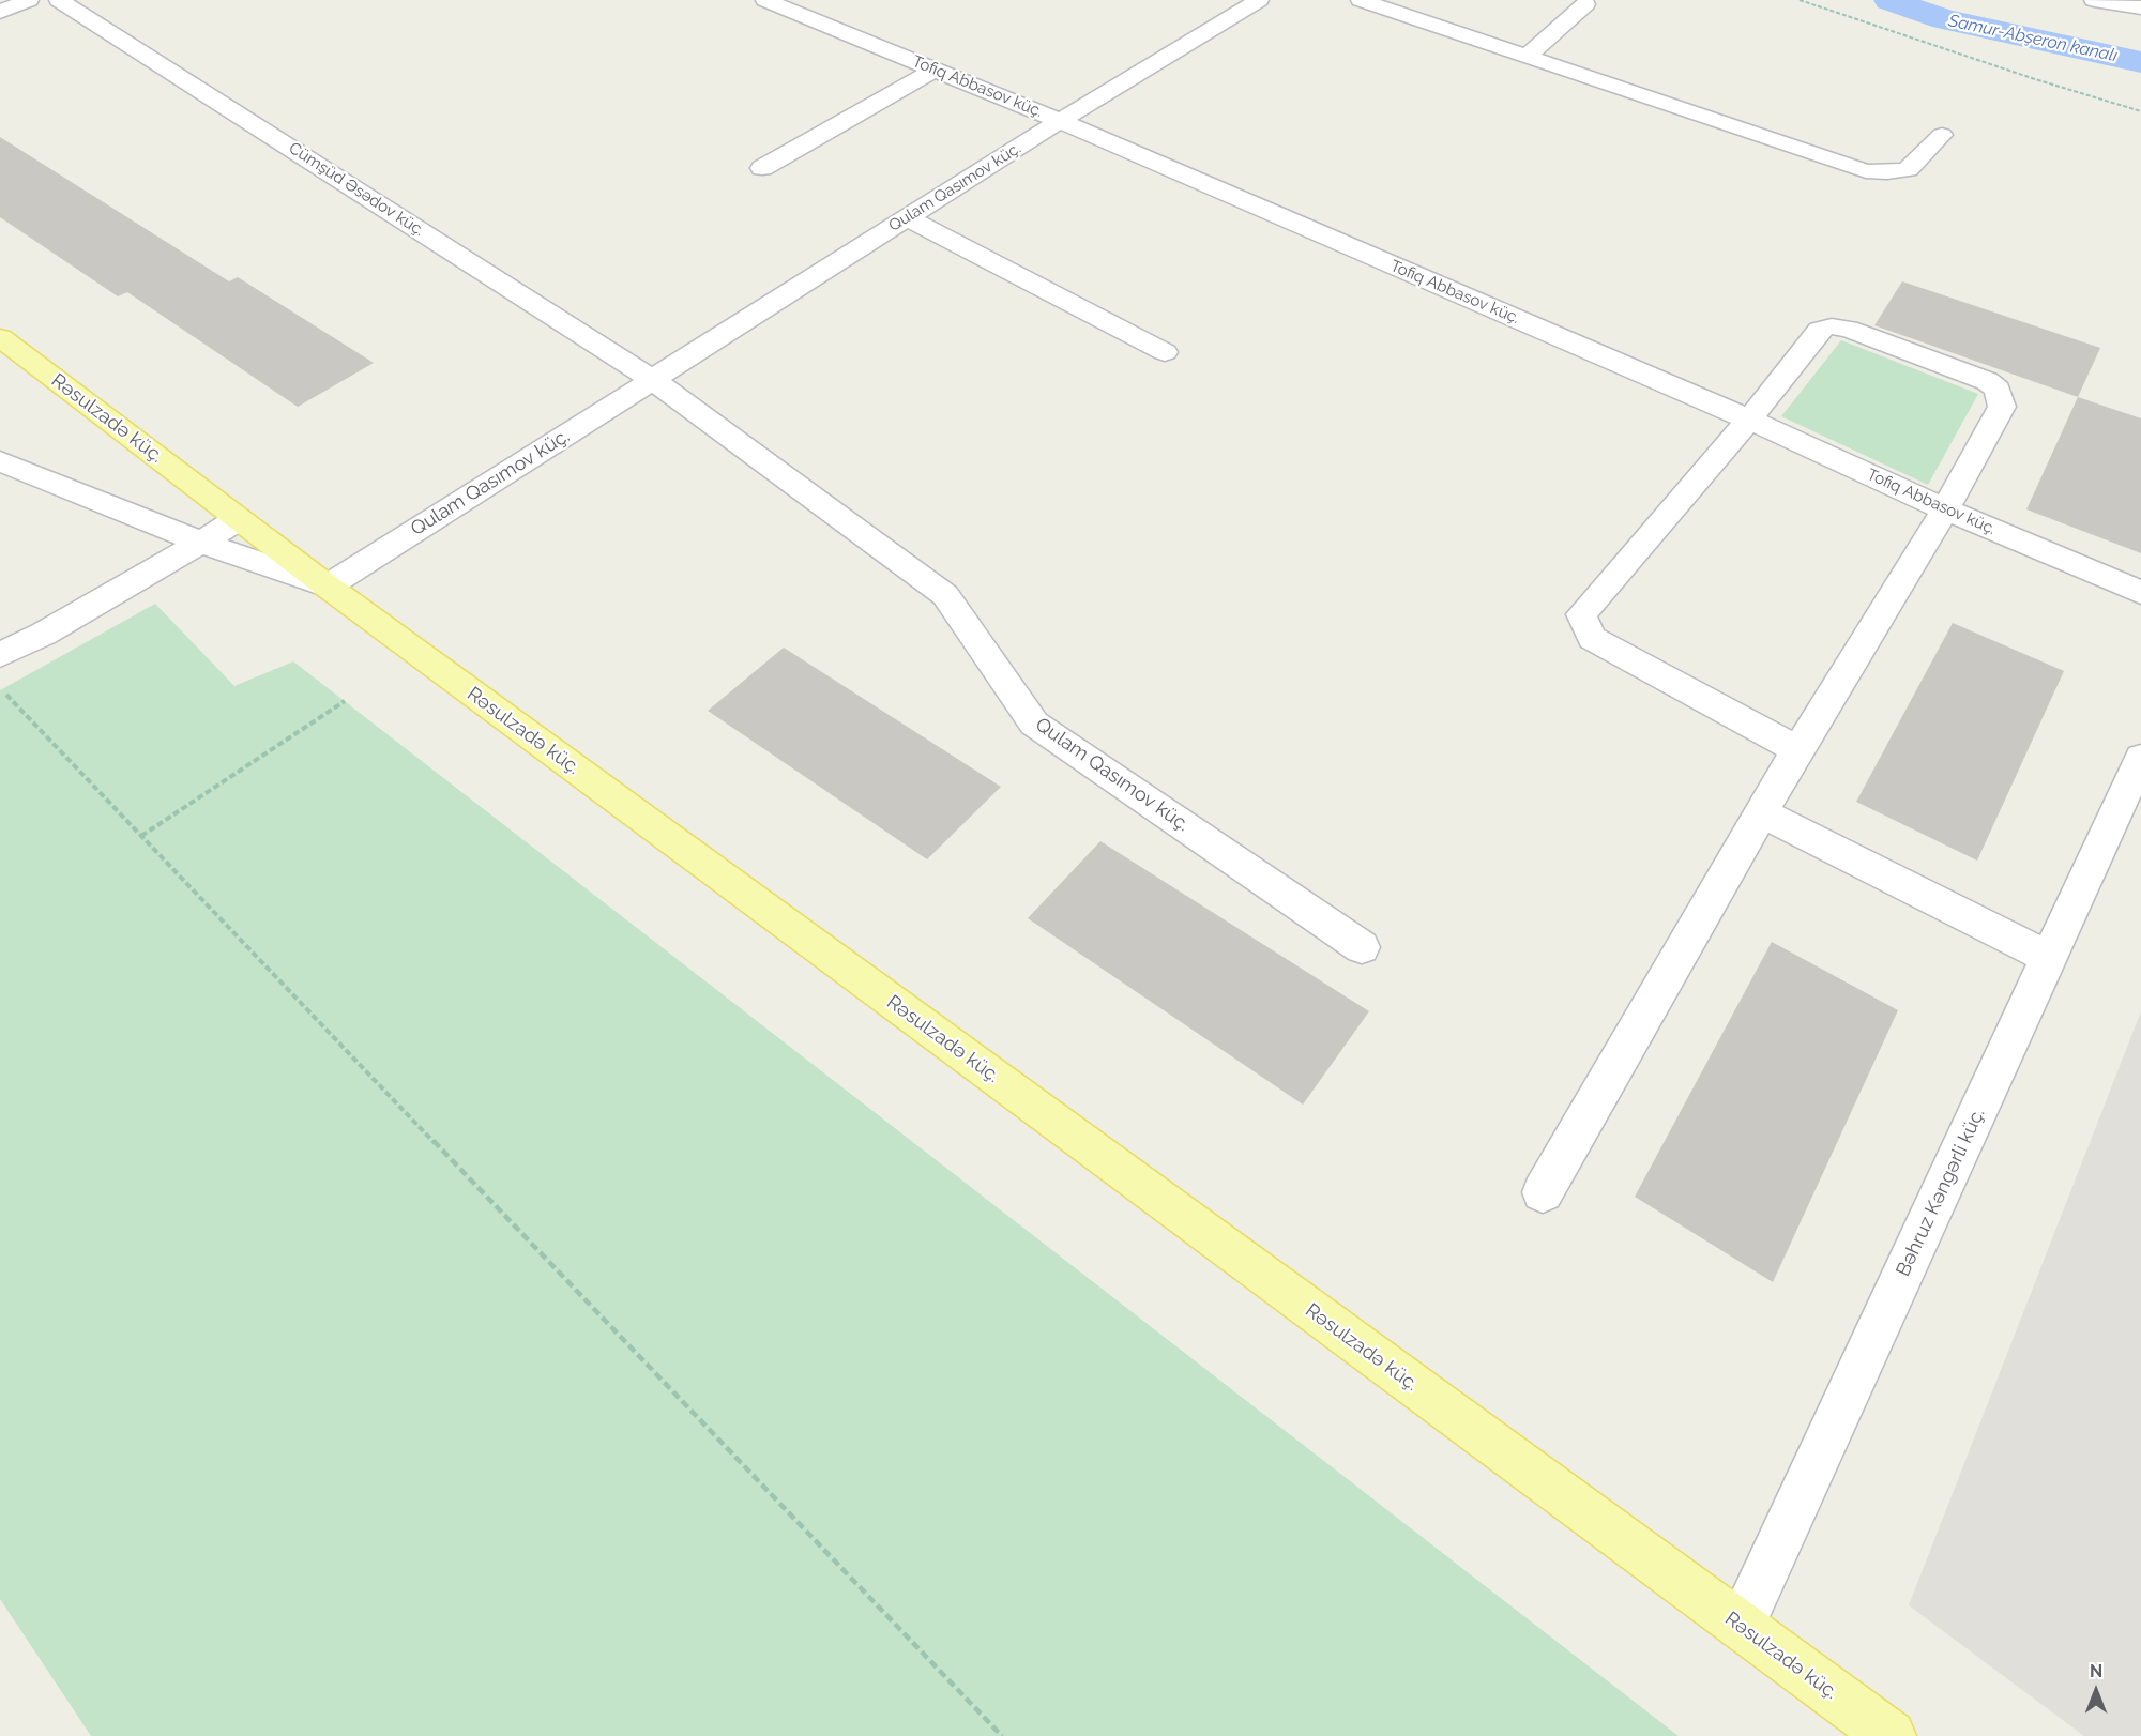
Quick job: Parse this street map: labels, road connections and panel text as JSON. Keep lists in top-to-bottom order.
{
  "streets": {
    "main road": ["Rəsulzadə küç."],
    "street": [
      "Tofiq Abbasov küç.",
      "Qulam Qasımov küç.",
      "Cümşüd Əsədov küç.",
      "Bəhruz Kəngərli küç."
    ]
  },
  "crossings": [
    ["Tofiq Abbasov küç.", "Qulam Qasımov küç."],
    ["Qulam Qasımov küç.", "Cümşüd Əsədov küç."],
    ["Qulam Qasımov küç.", "Rəsulzadə küç."],
    ["Rəsulzadə küç.", "Bəhruz Kəngərli küç."]
  ],
  "water": ["Samur-Abşeron kanalı"],
  "north": "top"
}
